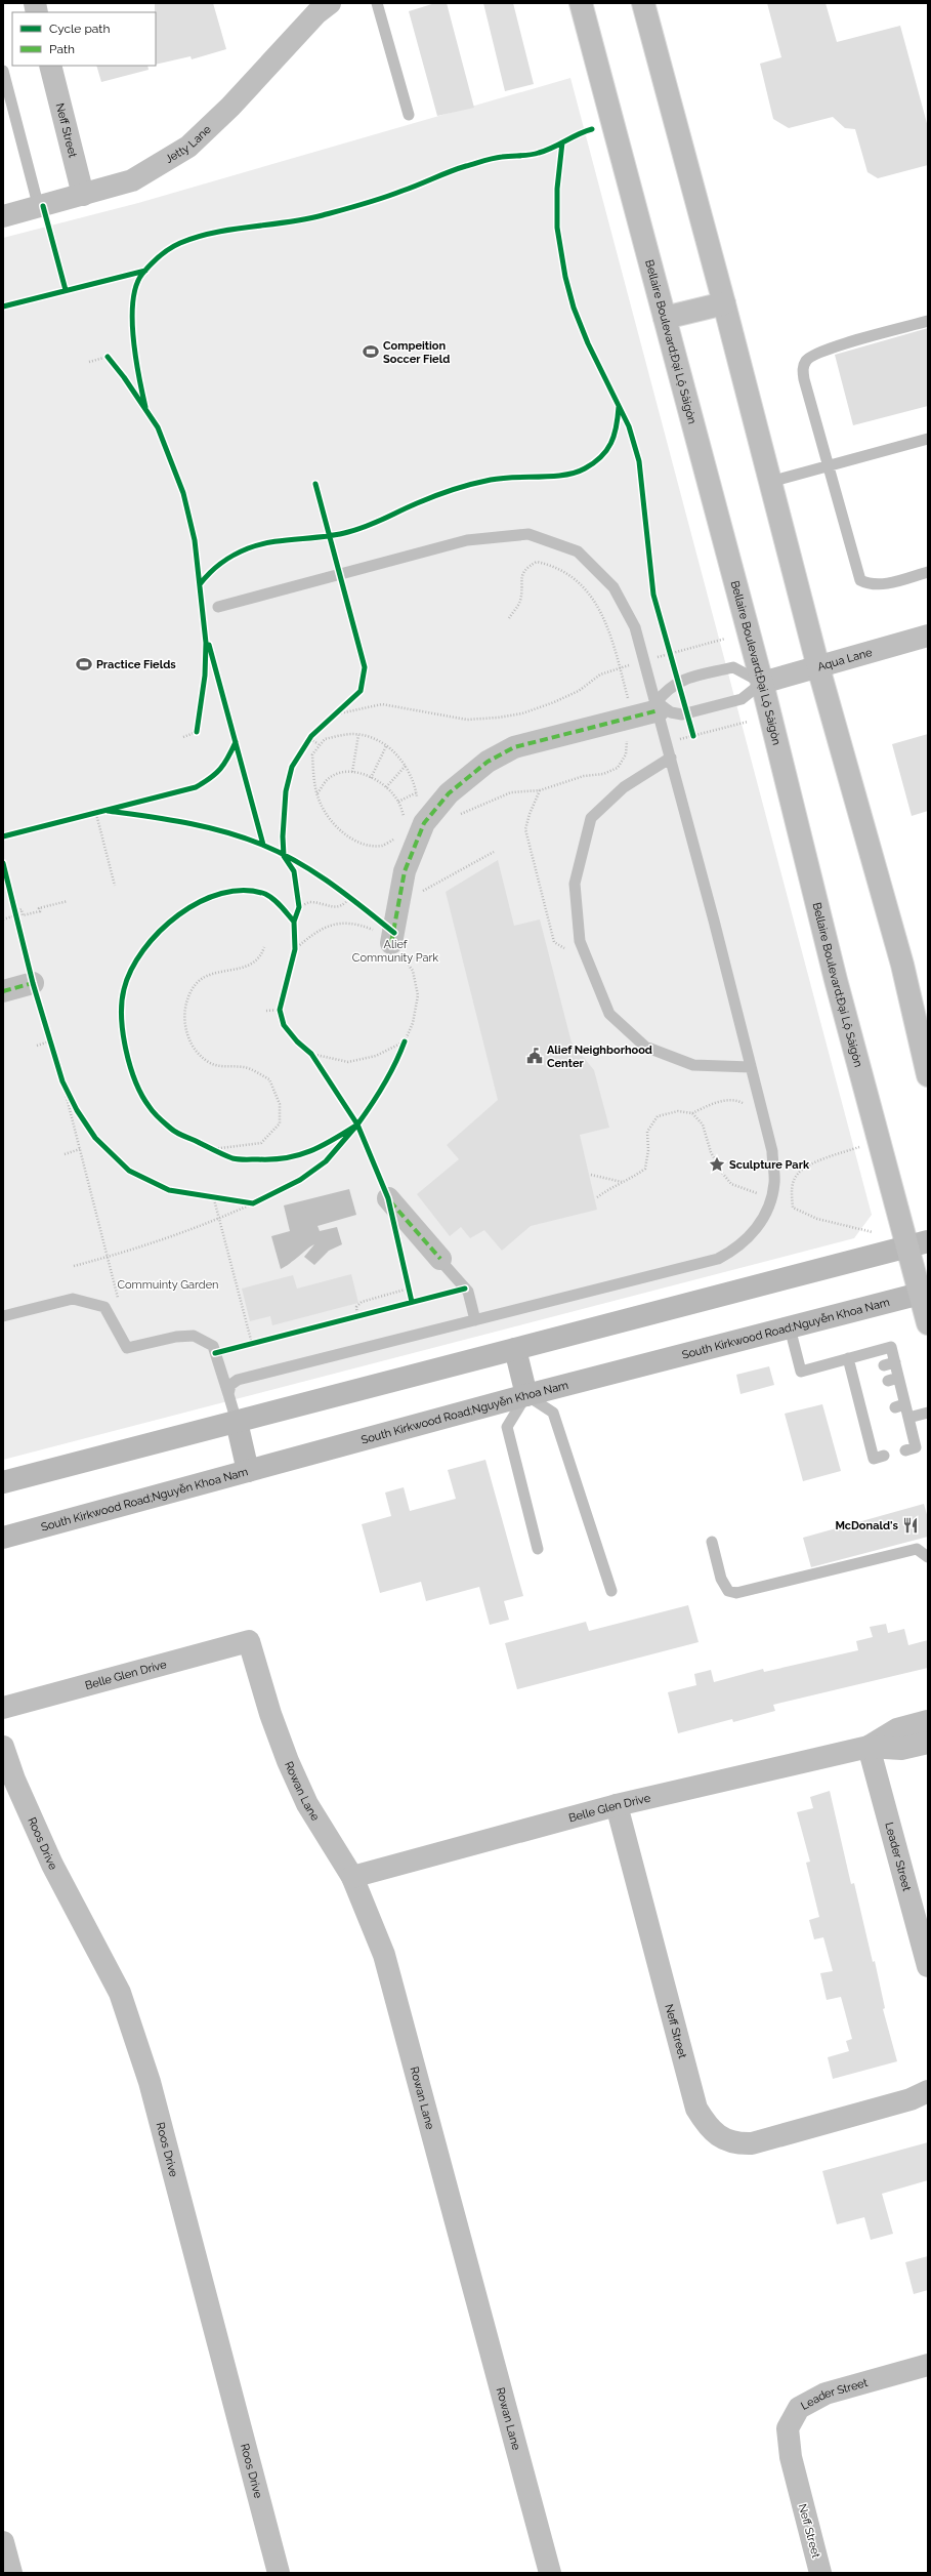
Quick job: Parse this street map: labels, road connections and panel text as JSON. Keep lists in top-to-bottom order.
{
  "streets": {
    "main road": ["South Kirkwood Road;Nguyễn Khoa Nam"],
    "street": [
      "Neff Street",
      "Jetty Lane",
      "Bellaire Boulevard;Đại Lộ Sàigòn",
      "Aqua Lane",
      "Belle Glen Drive",
      "Rowan Lane",
      "Roos Drive",
      "Leader Street"
    ]
  },
  "crossings": [
    ["Neff Street", "Jetty Lane"],
    ["Neff Street", "Belle Glen Drive"],
    ["Neff Street", "Leader Street"],
    ["Bellaire Boulevard;Đại Lộ Sàigòn", "Aqua Lane"],
    ["Bellaire Boulevard;Đại Lộ Sàigòn", "South Kirkwood Road;Nguyễn Khoa Nam"],
    ["Belle Glen Drive", "Rowan Lane"],
    ["Belle Glen Drive", "Leader Street"]
  ],
  "parks": ["Alief Community Park", "Commuinty Garden"],
  "places": {
    "sports": ["Compeition Soccer Field", "Practice Fields"],
    "public building": ["Alief Neighborhood Center"],
    "place": ["Sculpture Park"],
    "restaurant": ["McDonald's"]
  },
  "legend": ["Cycle path", "Path"]
}
